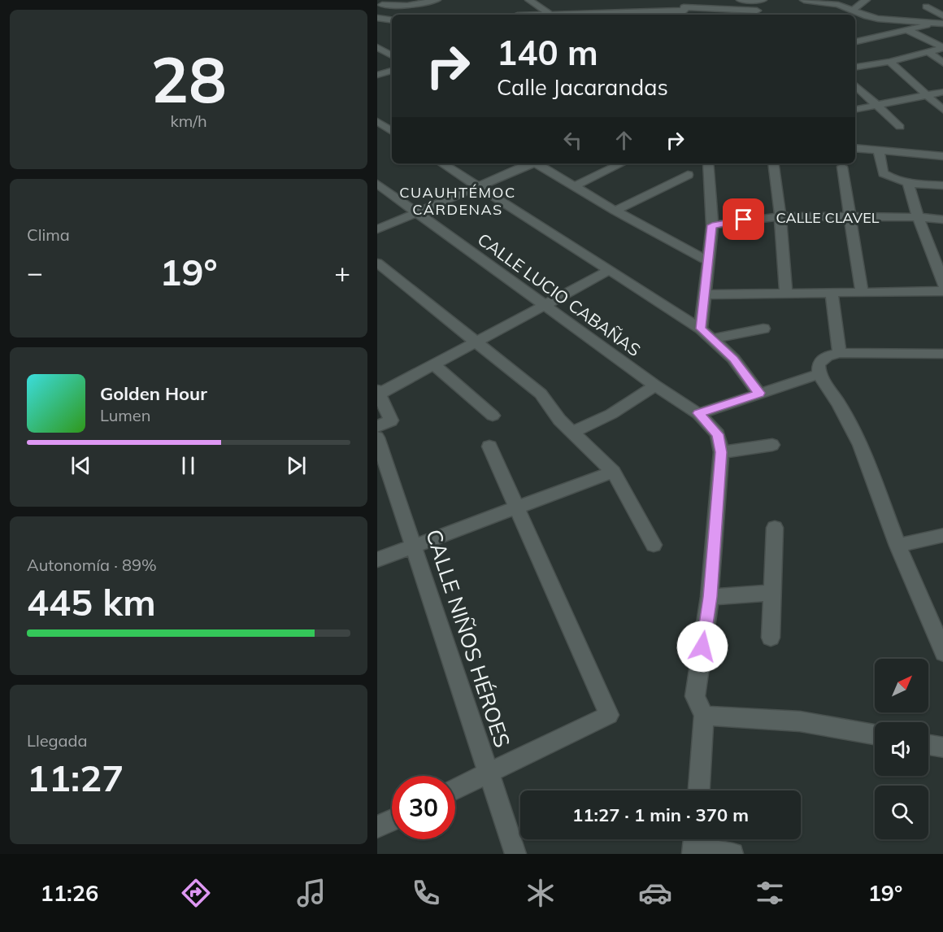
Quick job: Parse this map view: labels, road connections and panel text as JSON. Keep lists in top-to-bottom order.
{
  "streets": {
    "street": ["CALLE CLAVEL", "CALLE LUCIO CABAÑAS", "CALLE NIÑOS HÉROES"]
  },
  "districts": ["CUAUHTÉMOC CÁRDENAS"],
  "north": "top right",
  "page": {
    "tile": [
      ["28", "km/h"],
      "Clima",
      ["Autonomía · 89%", "445 km"],
      ["Llegada", "11:27"]
    ],
    "turn": ["140 m", "Calle Jacarandas"],
    "heat": ["−", "19°", "+"],
    "song": ["Golden Hour", "Lumen"],
    "limit": "30",
    "trip": "11:27 · 1 min · 370 m",
    "tabs": ["11:26", "19°"]
  }
}
